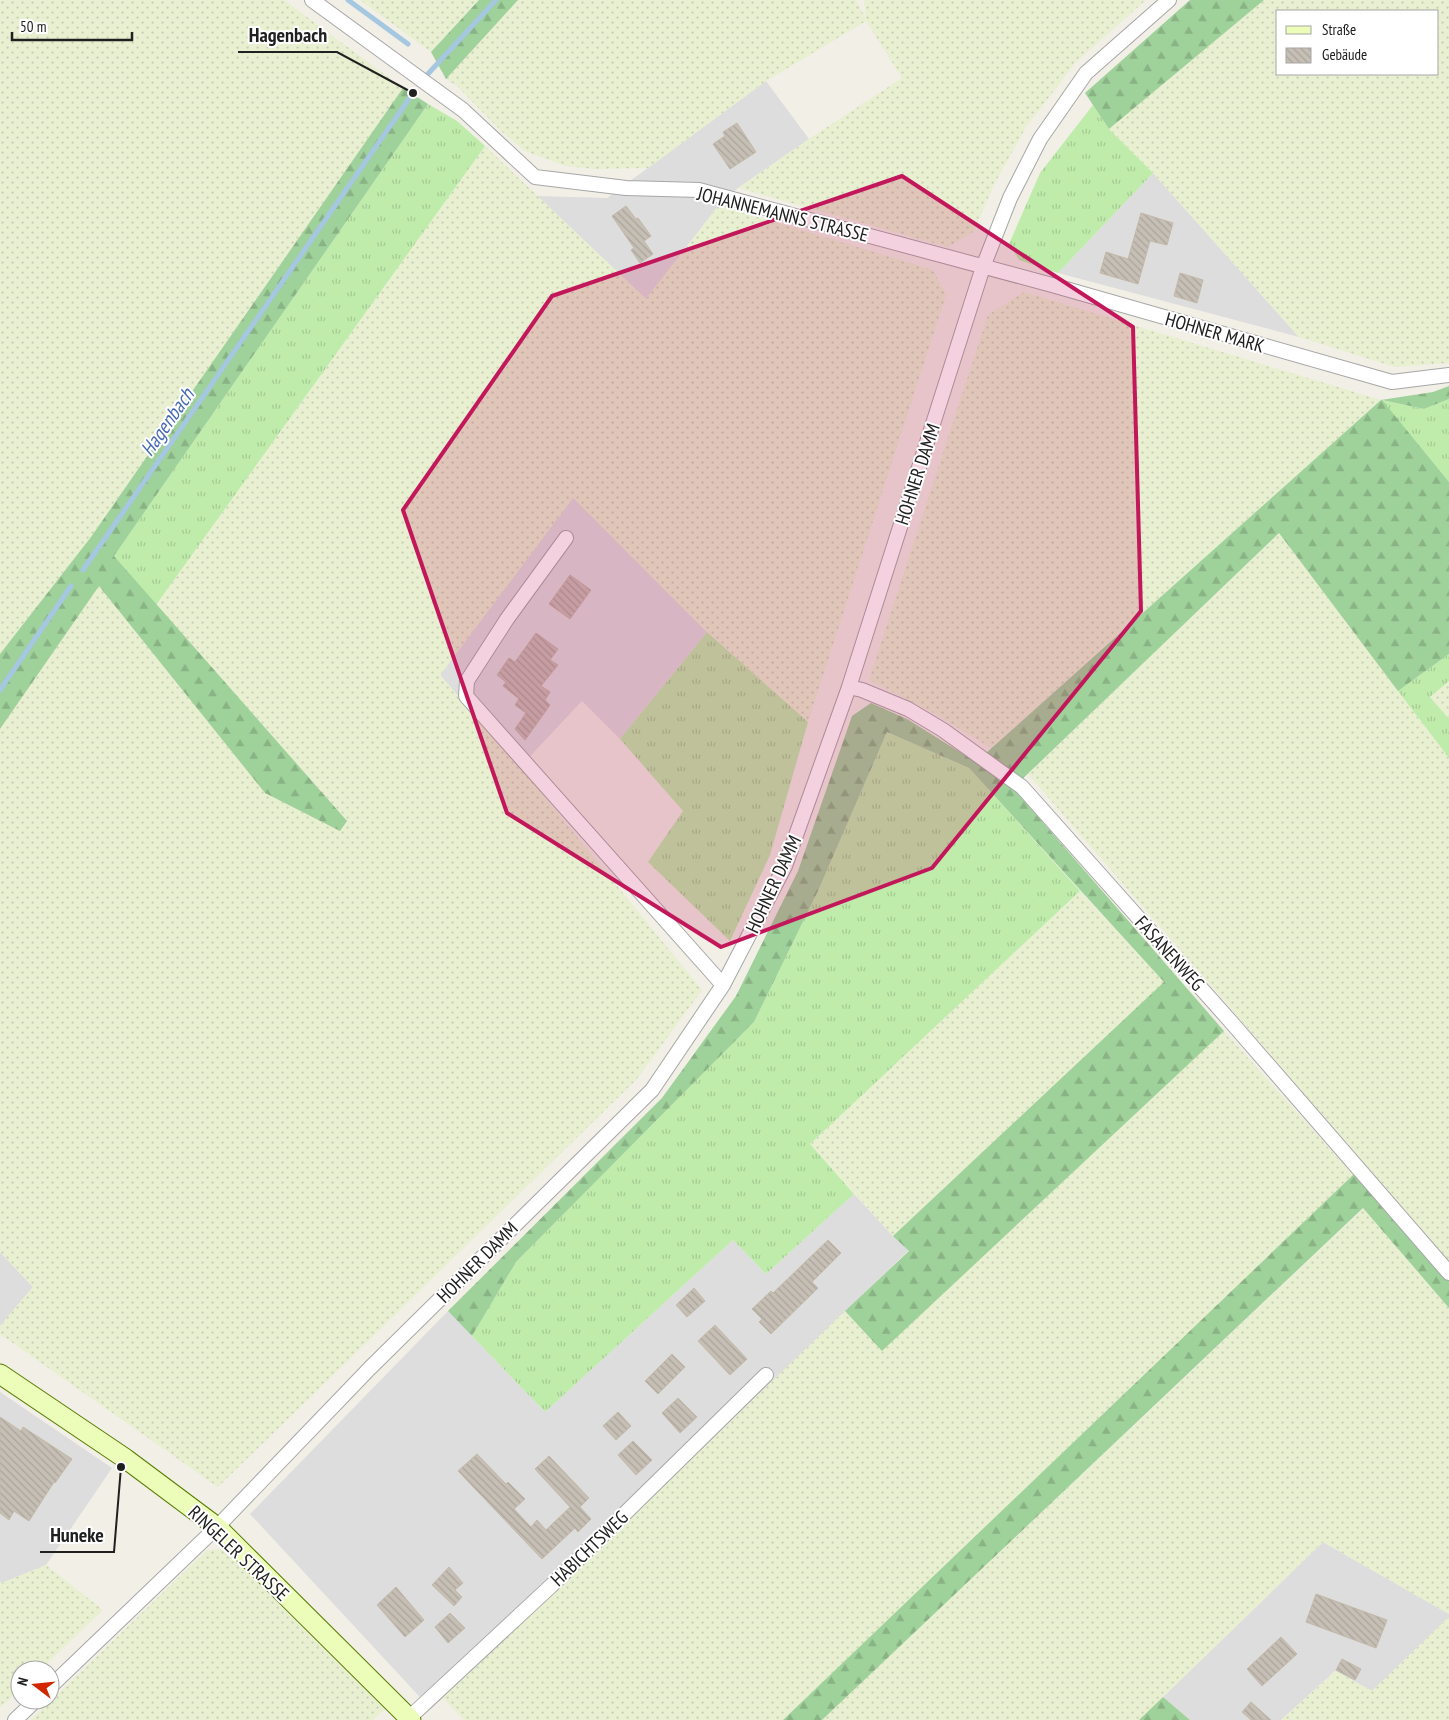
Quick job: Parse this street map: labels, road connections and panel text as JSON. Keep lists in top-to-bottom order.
{
  "streets": {
    "street": [
      "JOHANNEMANNS STRASSE",
      "HOHNER MARK",
      "HOHNER DAMM",
      "FASANENWEG",
      "HABICHTSWEG",
      "RINGELER STRASSE"
    ]
  },
  "crossings": [
    ["JOHANNEMANNS STRASSE", "HOHNER MARK"],
    ["JOHANNEMANNS STRASSE", "HOHNER DAMM"],
    ["HOHNER MARK", "HOHNER DAMM"],
    ["HOHNER DAMM", "FASANENWEG"],
    ["HOHNER DAMM", "RINGELER STRASSE"],
    ["HABICHTSWEG", "RINGELER STRASSE"]
  ],
  "water": ["Hagenbach"],
  "places": ["Hagenbach", "Huneke"],
  "legend": ["Straße", "Gebäude"],
  "scale_bar": "50 m",
  "north": "left"
}
